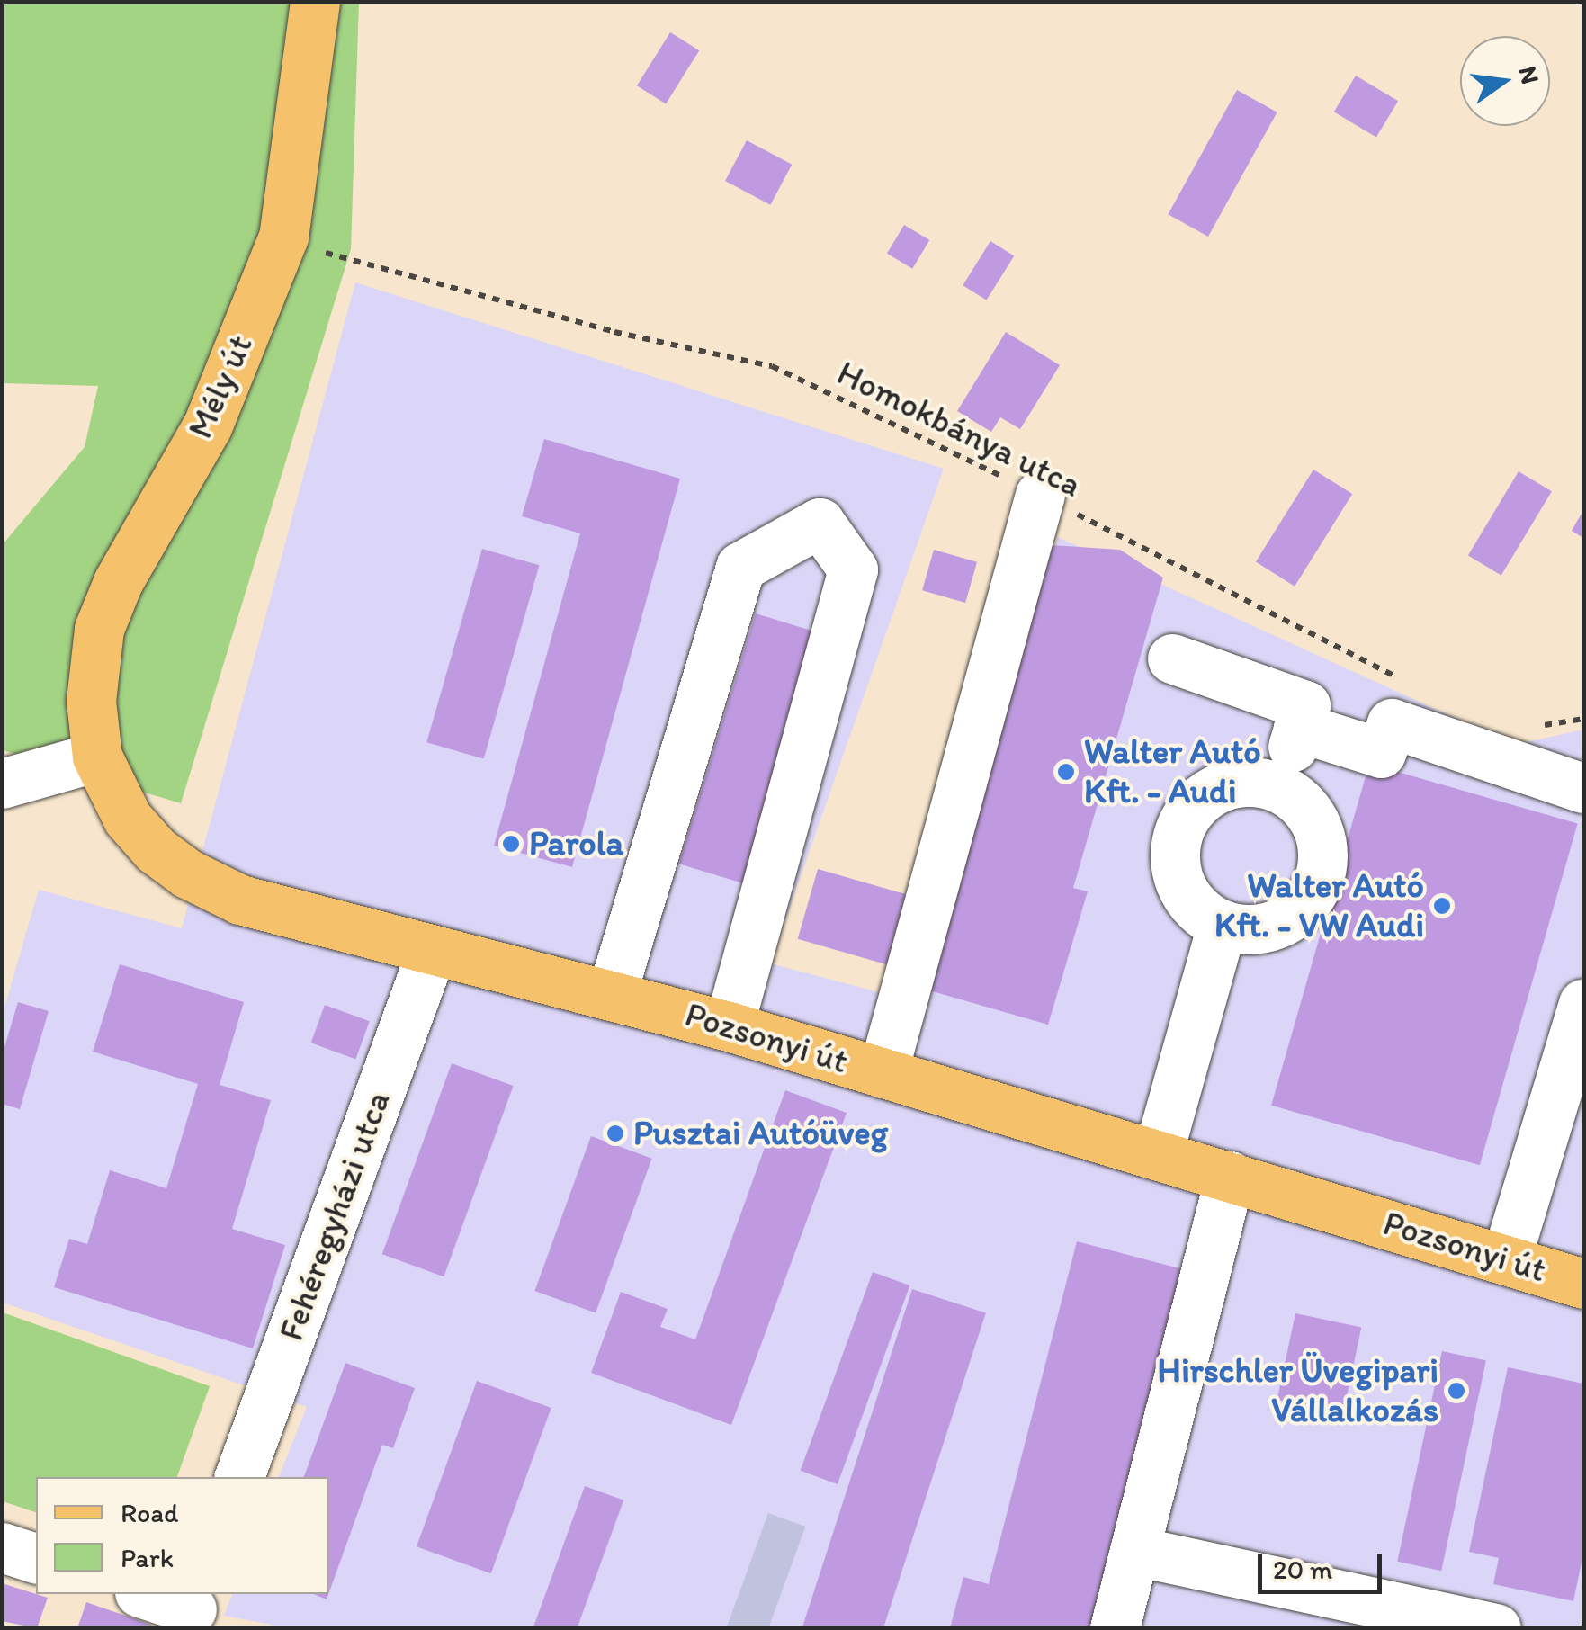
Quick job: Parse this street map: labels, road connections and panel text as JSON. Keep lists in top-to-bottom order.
{
  "streets": {
    "main road": ["Mély út", "Pozsonyi út"],
    "street": ["Fehéregyházi utca"],
    "path": ["Homokbánya utca"]
  },
  "crossings": [
    ["Mély út", "Homokbánya utca"],
    ["Mély út", "Pozsonyi út"],
    ["Pozsonyi út", "Fehéregyházi utca"]
  ],
  "places": [
    "Walter Autó Kft. - Audi",
    "Parola",
    "Walter Autó Kft. - VW Audi",
    "Pusztai Autóüveg",
    "Hirschler Üvegipari Vállalkozás"
  ],
  "legend": ["Road", "Park"],
  "scale_bar": "20 m",
  "north": "right"
}
